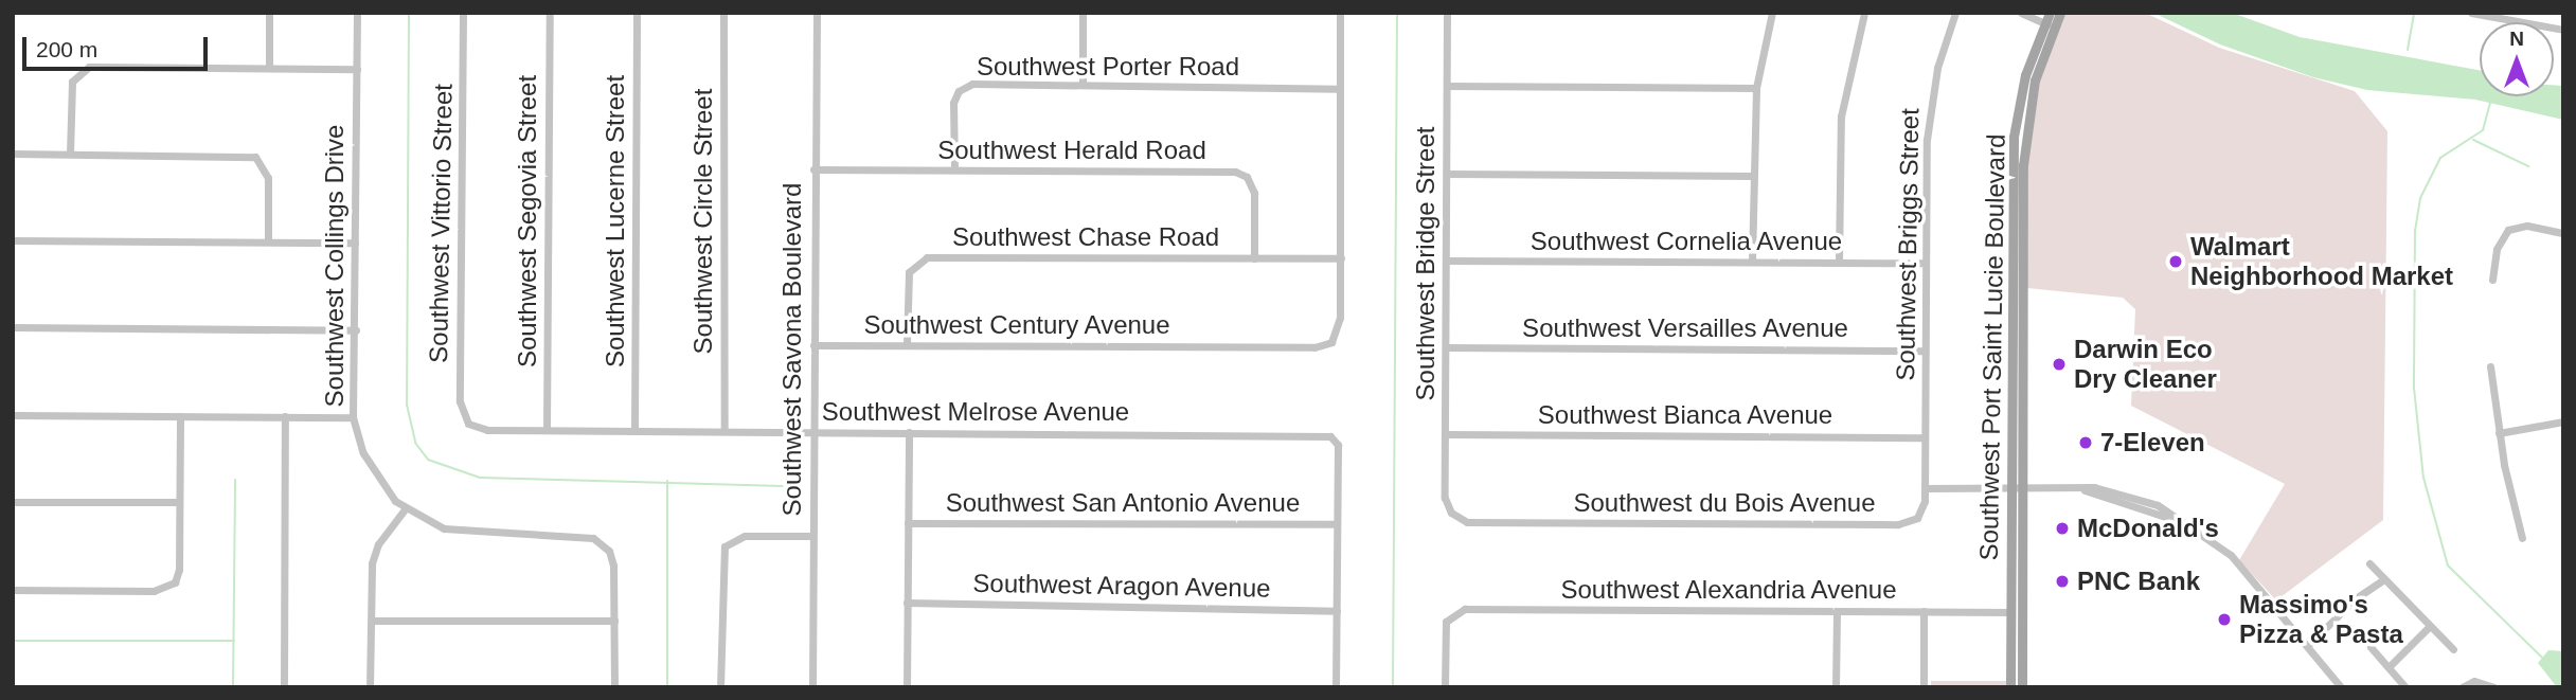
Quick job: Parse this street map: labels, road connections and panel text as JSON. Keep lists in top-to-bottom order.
{
  "streets": {
    "main road": ["Southwest Port Saint Lucie Boulevard"],
    "street": [
      "Southwest Porter Road",
      "Southwest Herald Road",
      "Southwest Segovia Street",
      "Southwest Lucerne Street",
      "Southwest Circle Street",
      "Southwest Vittorio Street",
      "Southwest Chase Road",
      "Southwest Cornelia Avenue",
      "Southwest Briggs Street",
      "Southwest Bridge Street",
      "Southwest Collings Drive",
      "Southwest Century Avenue",
      "Southwest Versailles Avenue",
      "Southwest Savona Boulevard",
      "Southwest Melrose Avenue",
      "Southwest Bianca Avenue",
      "Southwest San Antonio Avenue",
      "Southwest du Bois Avenue",
      "Southwest Aragon Avenue",
      "Southwest Alexandria Avenue"
    ]
  },
  "crossings": [
    ["Southwest Porter Road", "Southwest Herald Road"],
    ["Southwest Herald Road", "Southwest Chase Road"],
    ["Southwest Herald Road", "Southwest Savona Boulevard"],
    ["Southwest Segovia Street", "Southwest Melrose Avenue"],
    ["Southwest Lucerne Street", "Southwest Melrose Avenue"],
    ["Southwest Circle Street", "Southwest Melrose Avenue"],
    ["Southwest Vittorio Street", "Southwest Melrose Avenue"],
    ["Southwest Chase Road", "Southwest Century Avenue"],
    ["Southwest Cornelia Avenue", "Southwest Briggs Street"],
    ["Southwest Cornelia Avenue", "Southwest Bridge Street"],
    ["Southwest Briggs Street", "Southwest Versailles Avenue"],
    ["Southwest Briggs Street", "Southwest Bianca Avenue"],
    ["Southwest Briggs Street", "Southwest du Bois Avenue"],
    ["Southwest Bridge Street", "Southwest Versailles Avenue"],
    ["Southwest Bridge Street", "Southwest Bianca Avenue"],
    ["Southwest Bridge Street", "Southwest du Bois Avenue"],
    ["Southwest Century Avenue", "Southwest Savona Boulevard"],
    ["Southwest Port Saint Lucie Boulevard", "Southwest Alexandria Avenue"],
    ["Southwest Savona Boulevard", "Southwest Melrose Avenue"],
    ["Southwest Melrose Avenue", "Southwest San Antonio Avenue"],
    ["Southwest Bianca Avenue", "Southwest du Bois Avenue"]
  ],
  "places": [
    "Walmart Neighborhood Market",
    "Darwin Eco Dry Cleaner",
    "7-Eleven",
    "McDonald's",
    "PNC Bank",
    "Massimo's Pizza & Pasta"
  ],
  "scale_bar": "200 m",
  "north": "top"
}
